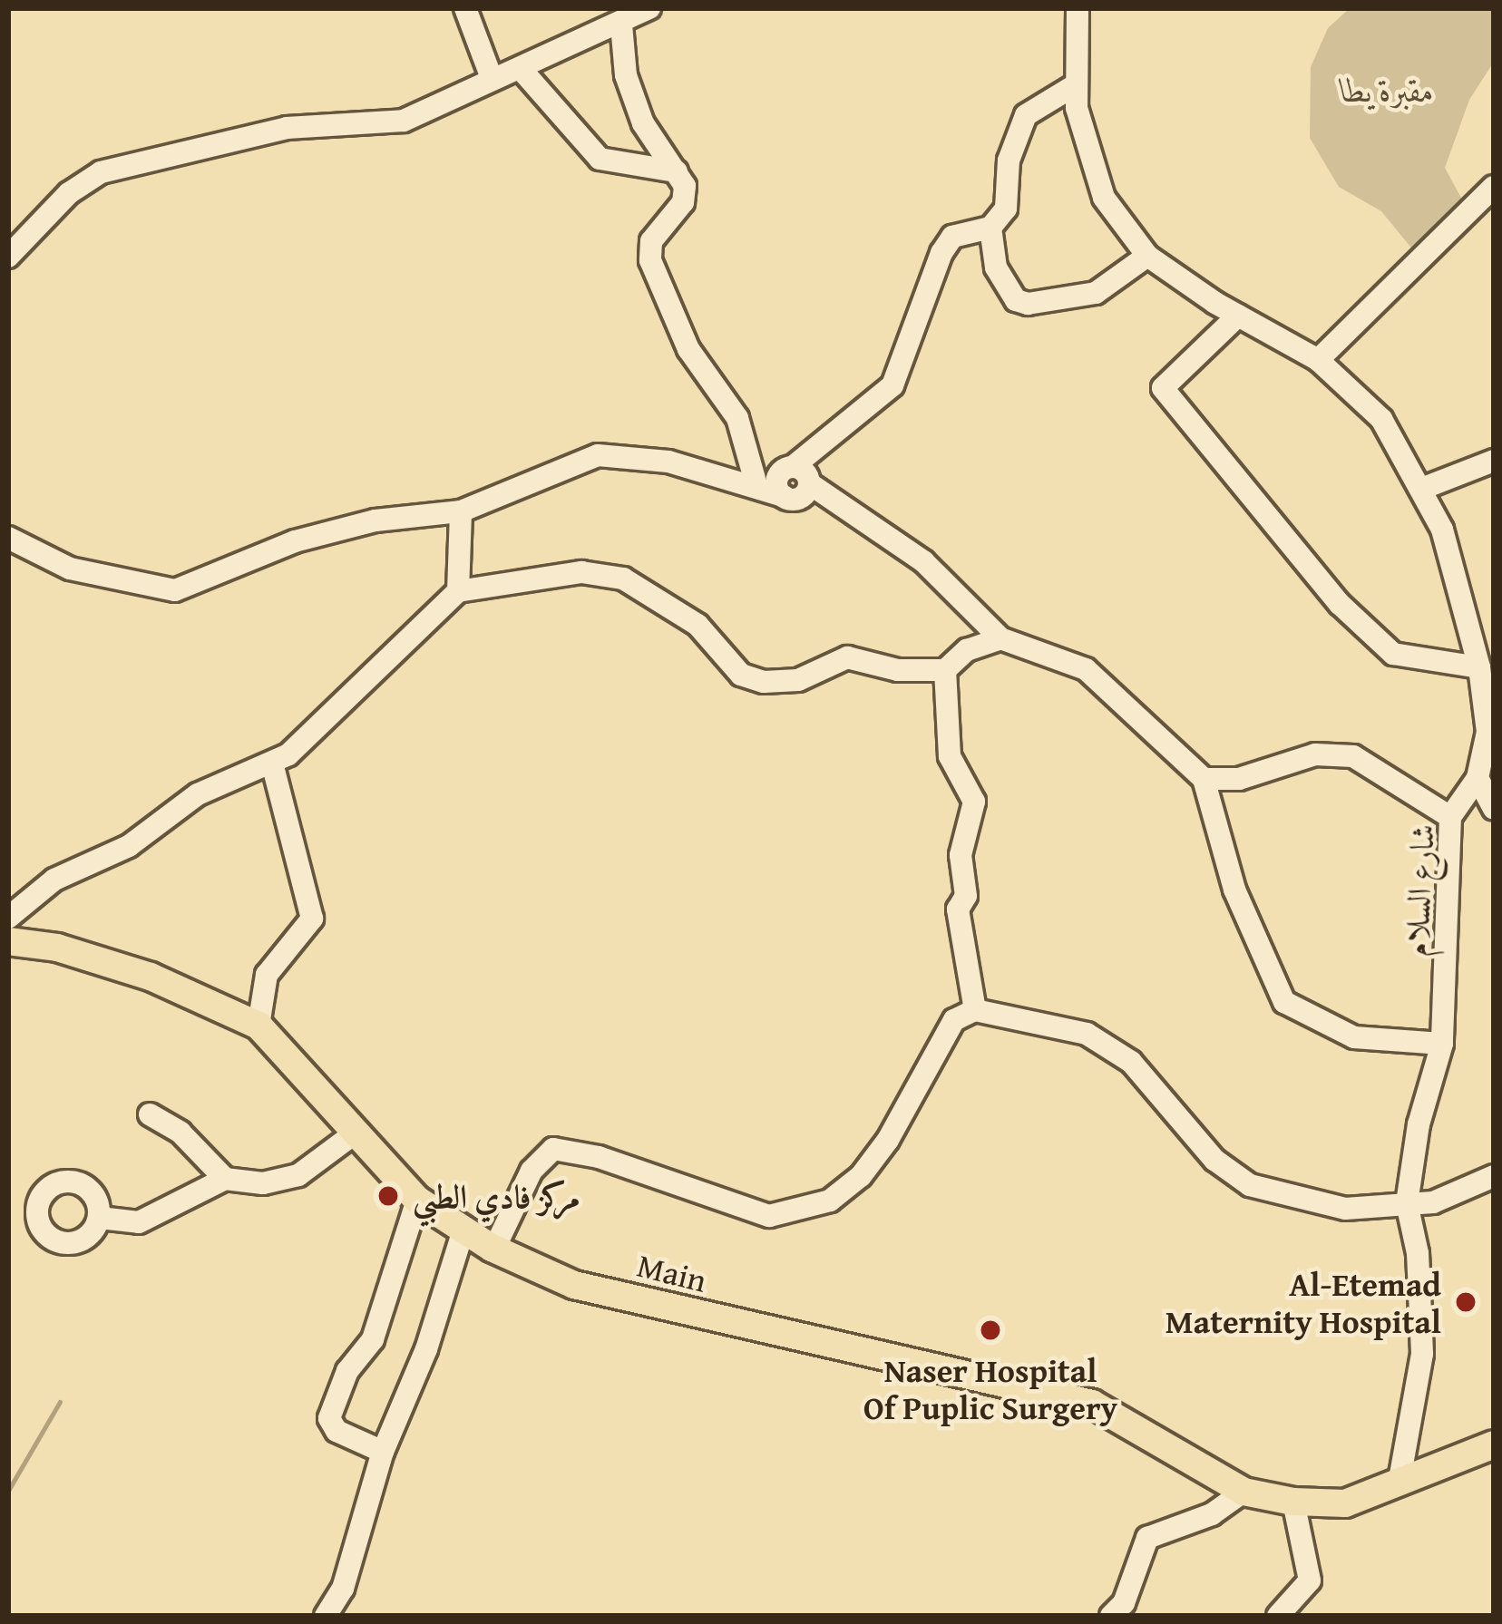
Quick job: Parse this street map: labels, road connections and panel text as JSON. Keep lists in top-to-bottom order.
{
  "streets": {
    "main road": ["Main"],
    "street": ["شارع السلام"]
  },
  "crossings": [
    ["شارع السلام", "Main"]
  ],
  "parks": ["مقبرة يطا"],
  "places": ["مركز فادي الطبي", "Al-Etemad Maternity Hospital", "Naser Hospital Of Puplic Surgery"]
}
